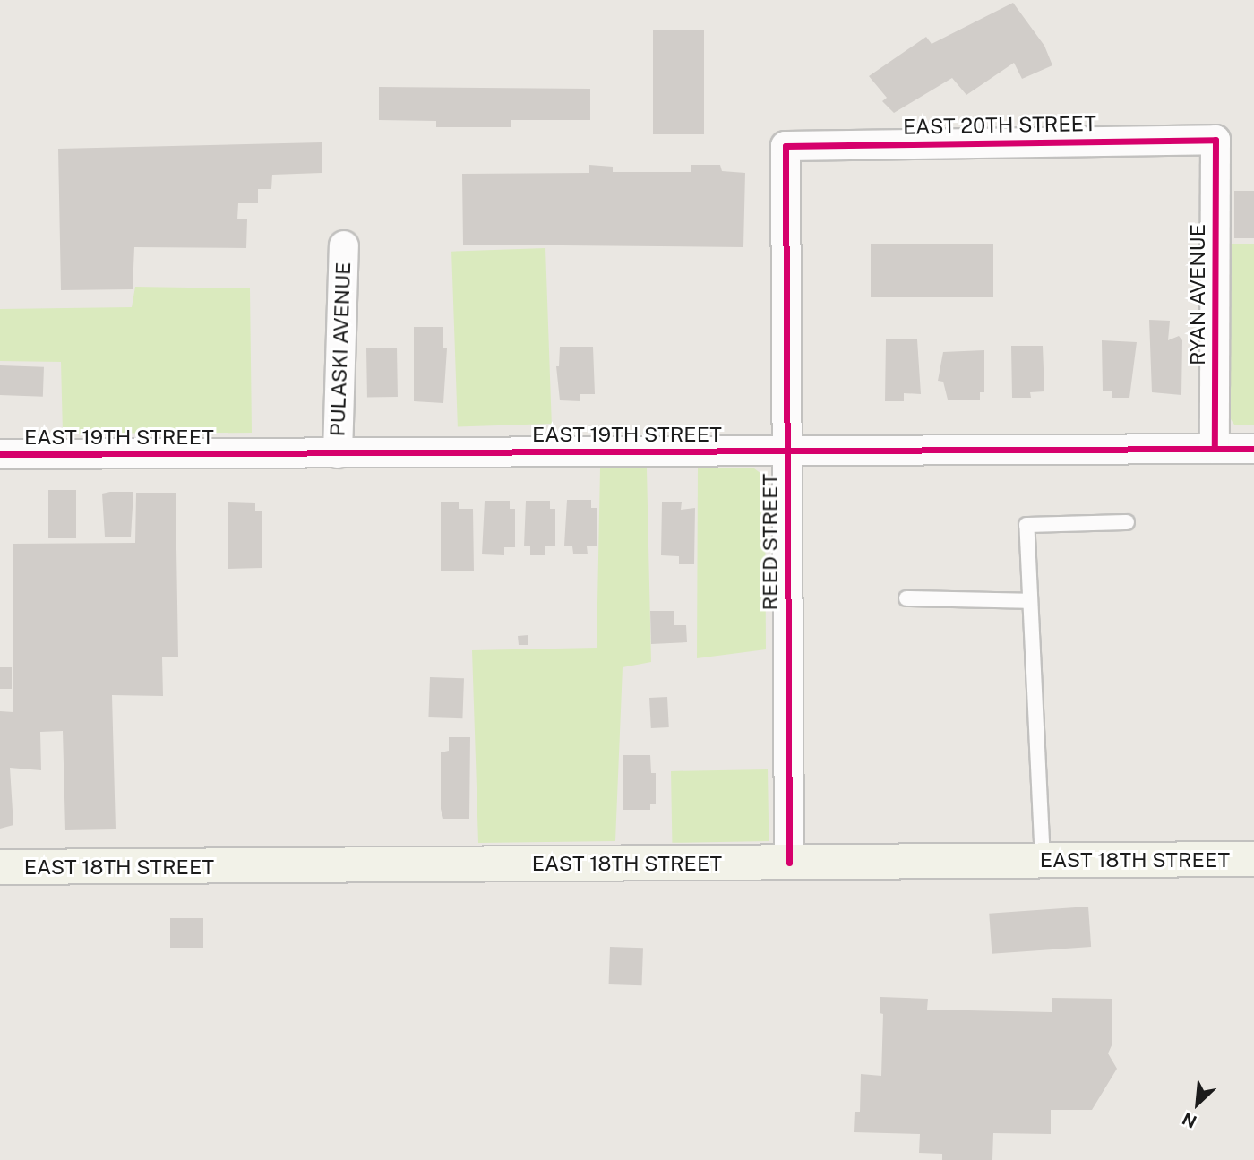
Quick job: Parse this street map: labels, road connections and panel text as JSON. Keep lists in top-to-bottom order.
{
  "streets": {
    "main road": ["EAST 18TH STREET"],
    "street": [
      "EAST 20TH STREET",
      "RYAN AVENUE",
      "PULASKI AVENUE",
      "EAST 19TH STREET",
      "REED STREET"
    ]
  },
  "crossings": [
    ["EAST 20TH STREET", "RYAN AVENUE"],
    ["EAST 20TH STREET", "REED STREET"],
    ["RYAN AVENUE", "EAST 19TH STREET"],
    ["PULASKI AVENUE", "EAST 19TH STREET"],
    ["EAST 19TH STREET", "REED STREET"],
    ["REED STREET", "EAST 18TH STREET"]
  ],
  "north": "bottom left"
}
